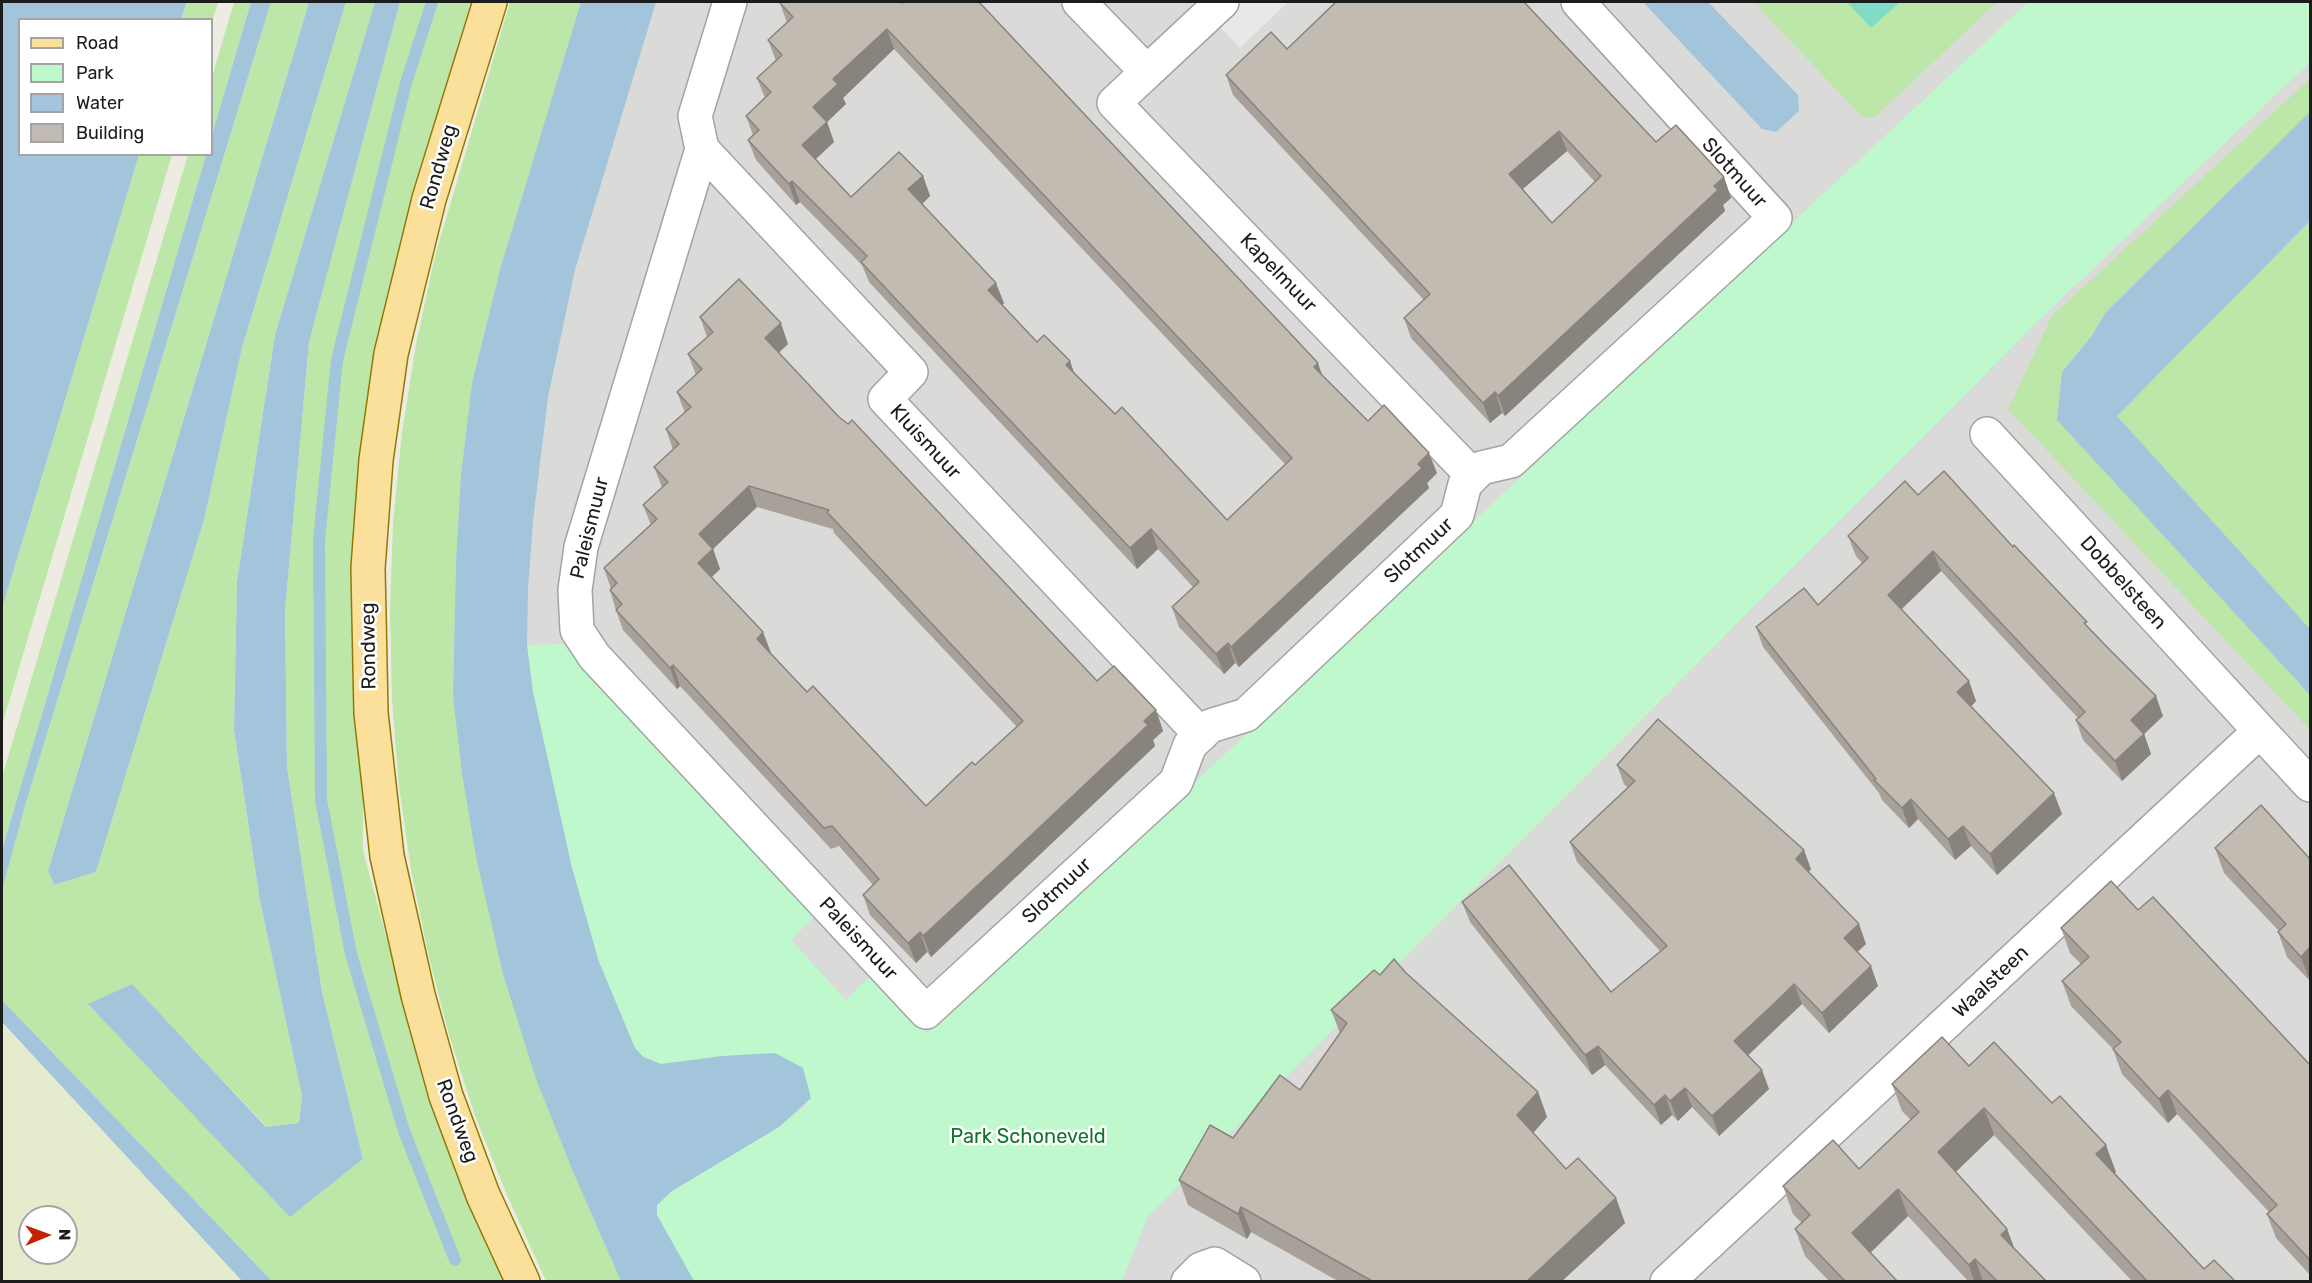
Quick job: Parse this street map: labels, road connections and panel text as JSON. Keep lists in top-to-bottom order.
{
  "streets": {
    "main road": ["Rondweg"],
    "street": [
      "Slotmuur",
      "Kapelmuur",
      "Kluismuur",
      "Paleismuur",
      "Dobbelsteen",
      "Waalsteen"
    ]
  },
  "crossings": [
    ["Slotmuur", "Kapelmuur"],
    ["Slotmuur", "Kluismuur"],
    ["Slotmuur", "Paleismuur"],
    ["Kluismuur", "Paleismuur"],
    ["Dobbelsteen", "Waalsteen"]
  ],
  "parks": ["Park Schoneveld"],
  "legend": [
    "Road",
    "Park",
    "Water",
    "Building"
  ],
  "north": "right"
}
